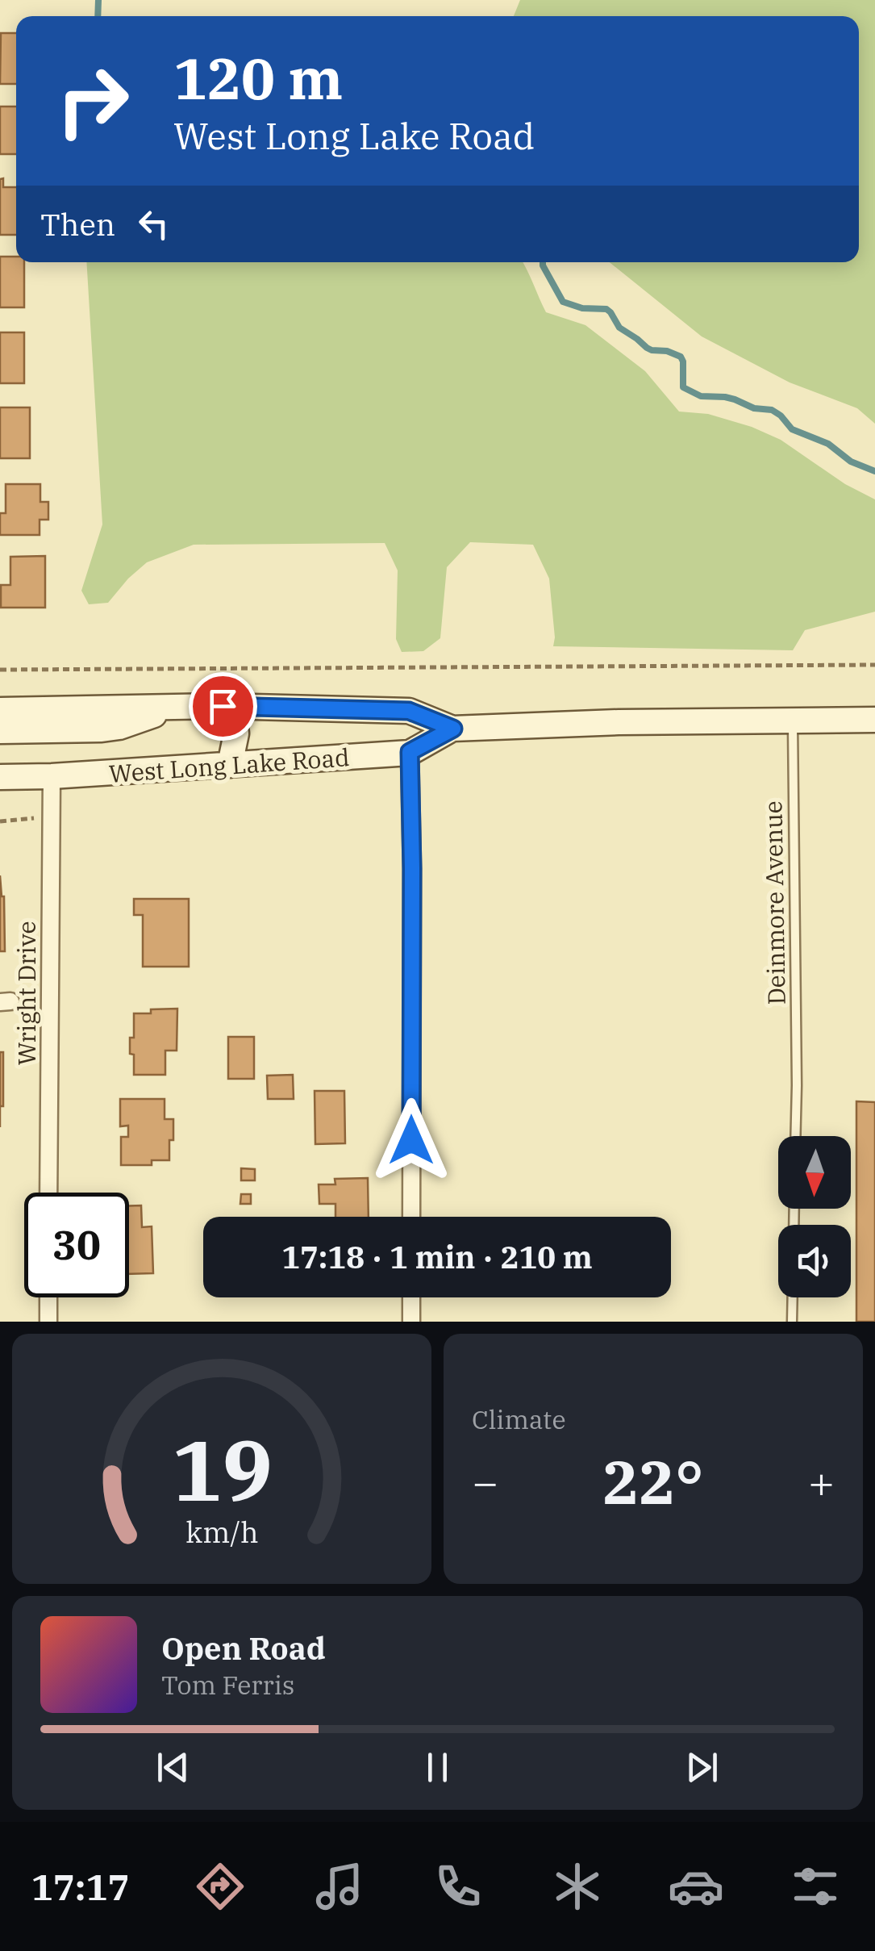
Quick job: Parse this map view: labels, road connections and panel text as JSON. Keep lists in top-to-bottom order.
{
  "streets": {
    "main road": ["West Long Lake Road"],
    "street": ["Wright Drive"],
    "lane": ["Deinmore Avenue"]
  },
  "crossings": [
    ["West Long Lake Road", "Deinmore Avenue"],
    ["West Long Lake Road", "Wright Drive"]
  ],
  "north": "bottom",
  "page": {
    "turn": ["120 m", "West Long Lake Road"],
    "then": "Then",
    "limit": "30",
    "trip": "17:18 · 1 min · 210 m",
    "tile": "Climate",
    "heat": ["−", "22°", "+"],
    "song": ["Open Road", "Tom Ferris"],
    "tabs": "17:17",
    "gauge": ["19", "km/h"]
  }
}
